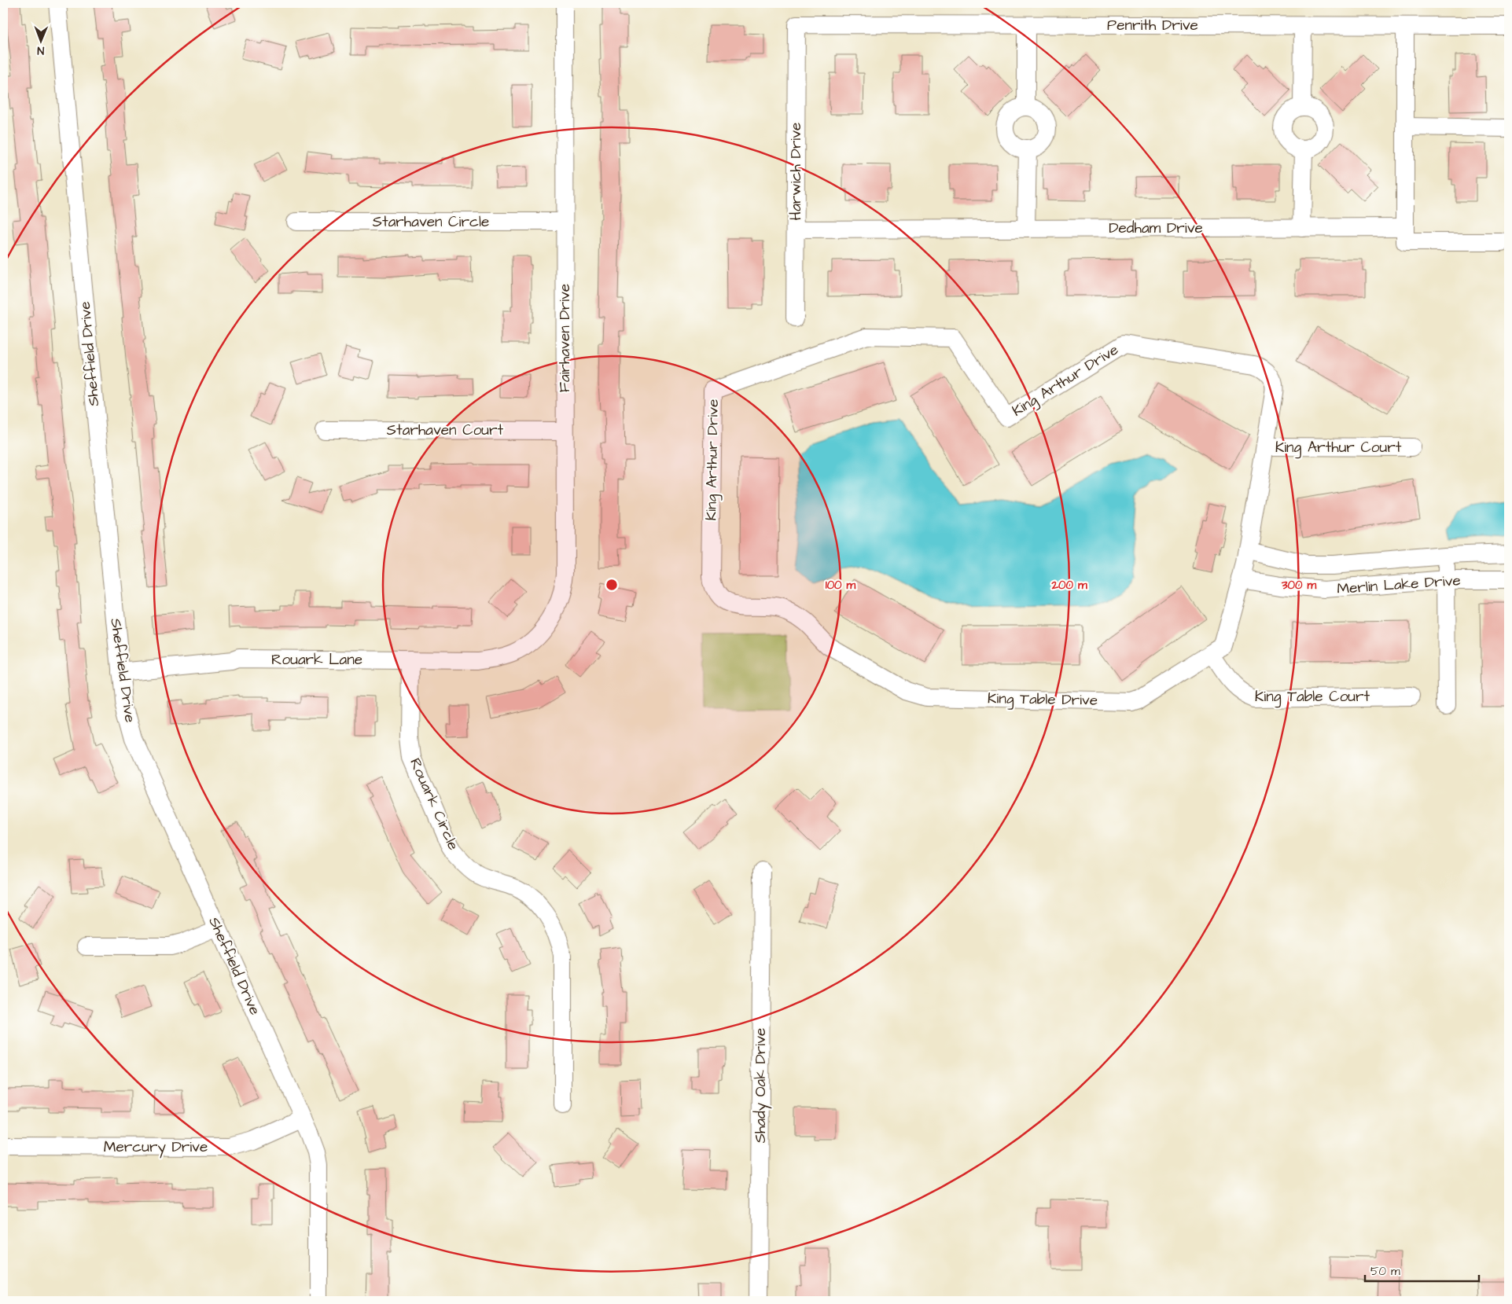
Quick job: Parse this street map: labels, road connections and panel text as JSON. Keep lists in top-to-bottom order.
{
  "streets": {
    "street": [
      "Penrith Drive",
      "Harwich Drive",
      "Starhaven Circle",
      "Dedham Drive",
      "Fairhaven Drive",
      "Sheffield Drive",
      "King Arthur Drive",
      "Starhaven Court",
      "King Arthur Court",
      "Merlin Lake Drive",
      "Rouark Lane",
      "King Table Court",
      "King Table Drive",
      "Rouark Circle",
      "Shady Oak Drive",
      "Mercury Drive"
    ]
  },
  "crossings": [
    ["Penrith Drive", "Harwich Drive"],
    ["Harwich Drive", "Dedham Drive"],
    ["Starhaven Circle", "Fairhaven Drive"],
    ["Fairhaven Drive", "Starhaven Court"],
    ["Fairhaven Drive", "Rouark Lane"],
    ["Sheffield Drive", "Rouark Lane"],
    ["Sheffield Drive", "Mercury Drive"],
    ["King Arthur Drive", "King Arthur Court"],
    ["King Arthur Drive", "Merlin Lake Drive"],
    ["King Arthur Drive", "King Table Drive"],
    ["Merlin Lake Drive", "King Table Drive"],
    ["Rouark Lane", "Rouark Circle"],
    ["King Table Court", "King Table Drive"]
  ],
  "scale_bar": "50 m",
  "north": "bottom",
  "rings": ["100 m", "200 m", "300 m"]
}
